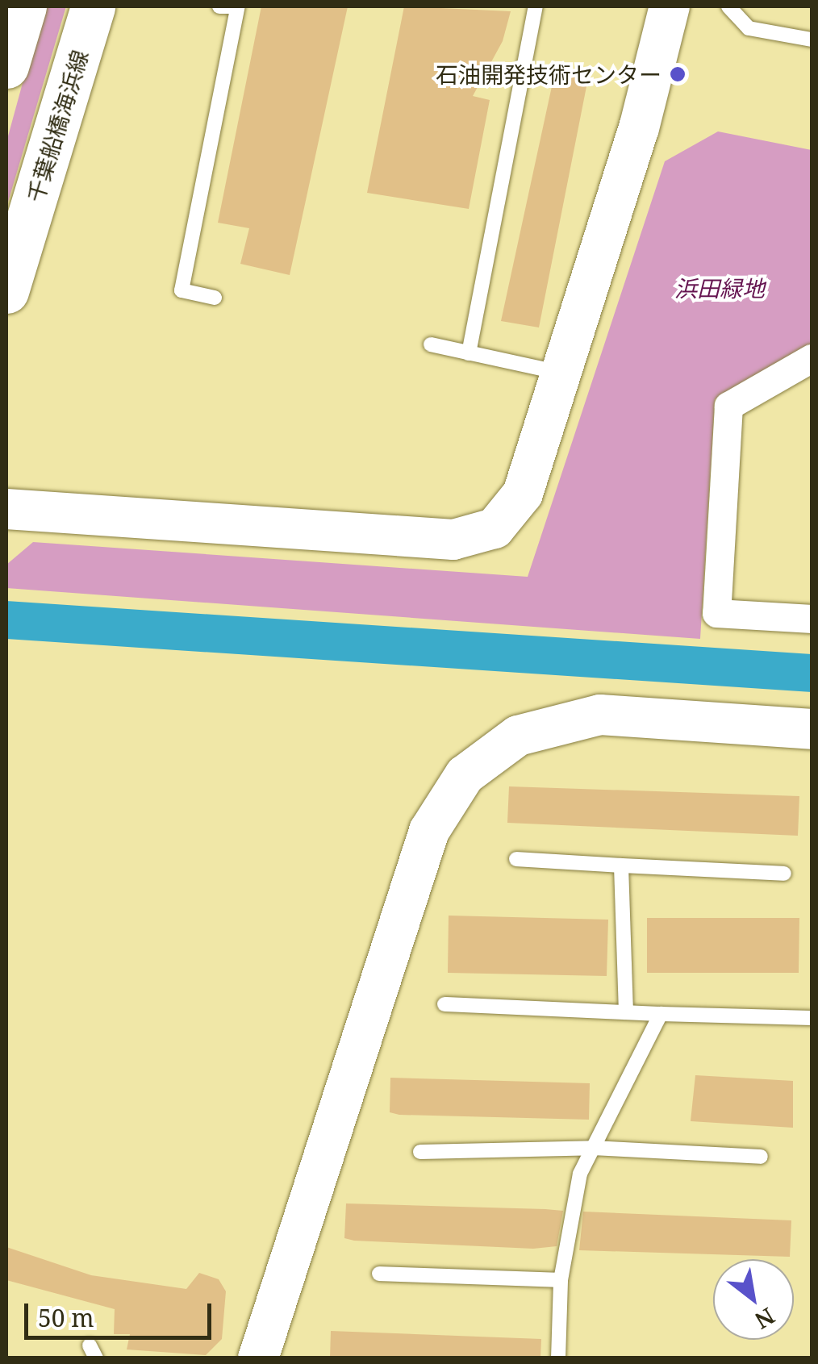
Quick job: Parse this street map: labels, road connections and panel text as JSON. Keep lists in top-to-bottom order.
{
  "streets": {
    "main road": ["千葉船橋海浜線"]
  },
  "parks": ["浜田緑地"],
  "places": ["石油開発技術センター"],
  "scale_bar": "50 m",
  "north": "bottom right"
}
